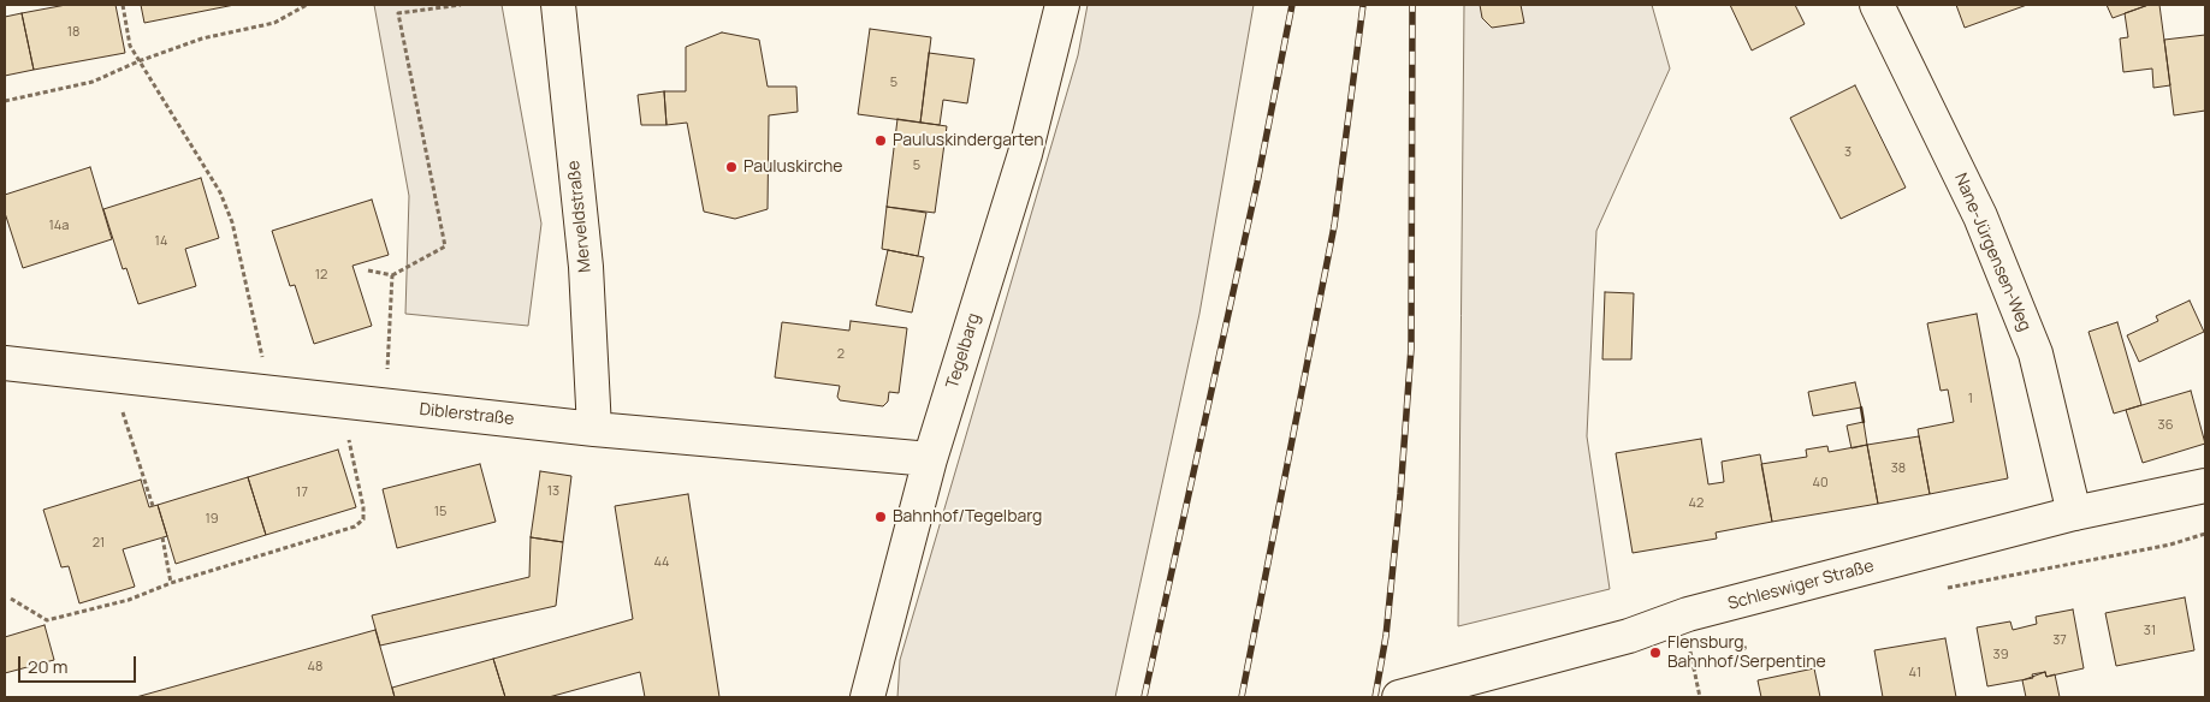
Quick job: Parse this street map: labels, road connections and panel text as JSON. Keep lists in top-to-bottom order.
{
  "streets": {
    "street": [
      "Merveldstraße",
      "Nane-Jürgensen-Weg",
      "Tegelbarg",
      "Diblerstraße",
      "Schleswiger Straße"
    ]
  },
  "crossings": [
    ["Merveldstraße", "Diblerstraße"],
    ["Nane-Jürgensen-Weg", "Schleswiger Straße"],
    ["Tegelbarg", "Diblerstraße"]
  ],
  "places": [
    "Pauluskindergarten",
    "Pauluskirche",
    "Bahnhof/Tegelbarg",
    "Flensburg, Bahnhof/Serpentine"
  ],
  "house_numbers": [
    "18",
    "5",
    "3",
    "5",
    "14a",
    "14",
    "12",
    "2",
    "1",
    "36",
    "38",
    "40",
    "13",
    "17",
    "42",
    "15",
    "19",
    "21",
    "44",
    "31",
    "37",
    "39",
    "48",
    "41"
  ],
  "scale_bar": "20 m"
}
